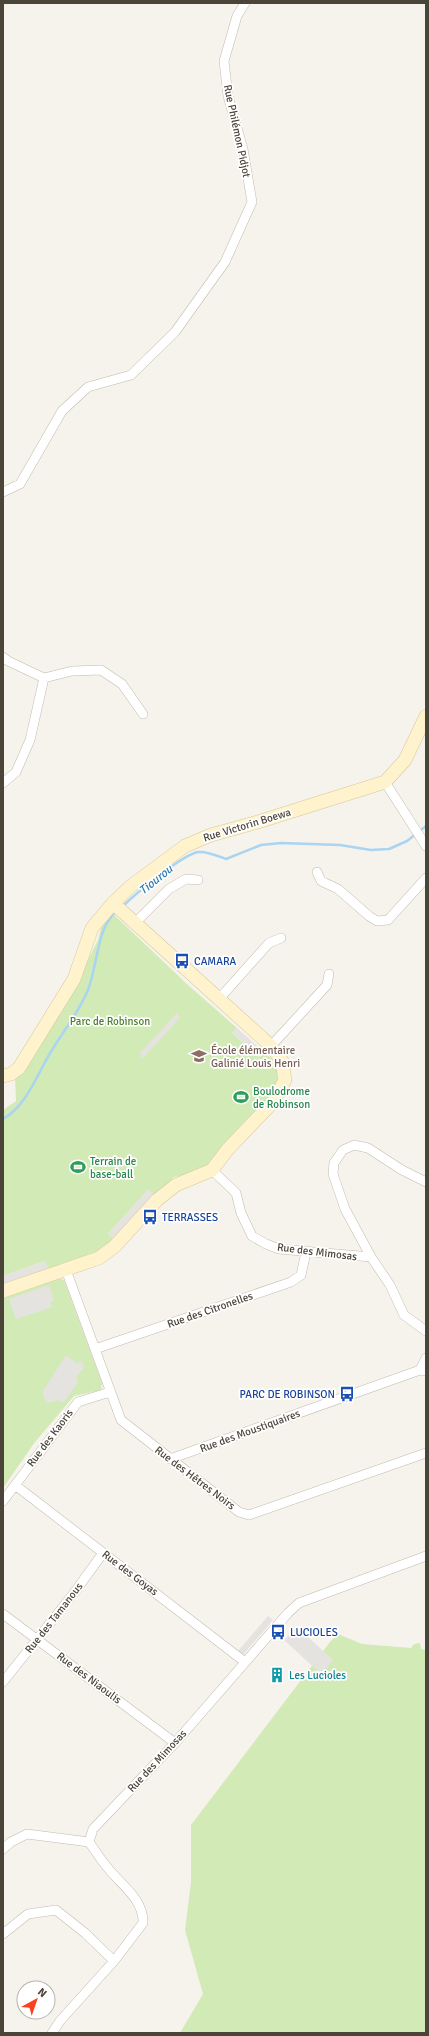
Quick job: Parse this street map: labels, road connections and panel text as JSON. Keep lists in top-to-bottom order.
{
  "streets": {
    "street": [
      "Rue Philémon Pidjot",
      "Rue Victorin Boewa",
      "Rue des Mimosas",
      "Rue des Citronelles",
      "Rue des Moustiquaires",
      "Rue des Kaoris",
      "Rue des Hêtres Noirs",
      "Rue des Goyas",
      "Rue des Tamanous",
      "Rue des Niaoulis"
    ]
  },
  "crossings": [
    ["Rue des Mimosas", "Rue des Citronelles"],
    ["Rue des Mimosas", "Rue des Goyas"],
    ["Rue des Mimosas", "Rue des Niaoulis"],
    ["Rue des Citronelles", "Rue des Hêtres Noirs"],
    ["Rue des Moustiquaires", "Rue des Hêtres Noirs"],
    ["Rue des Kaoris", "Rue des Hêtres Noirs"],
    ["Rue des Kaoris", "Rue des Goyas"],
    ["Rue des Goyas", "Rue des Tamanous"],
    ["Rue des Tamanous", "Rue des Niaoulis"]
  ],
  "water": ["Tiourou"],
  "parks": ["Parc de Robinson"],
  "places": {
    "bus stop": [
      "CAMARA",
      "TERRASSES",
      "PARC DE ROBINSON",
      "LUCIOLES"
    ],
    "school or university": ["École élémentaire Galinié Louis Henri"],
    "sports": ["Boulodrome de Robinson", "Terrain de base-ball"],
    "building": ["Les Lucioles"]
  },
  "north": "top right"
}
